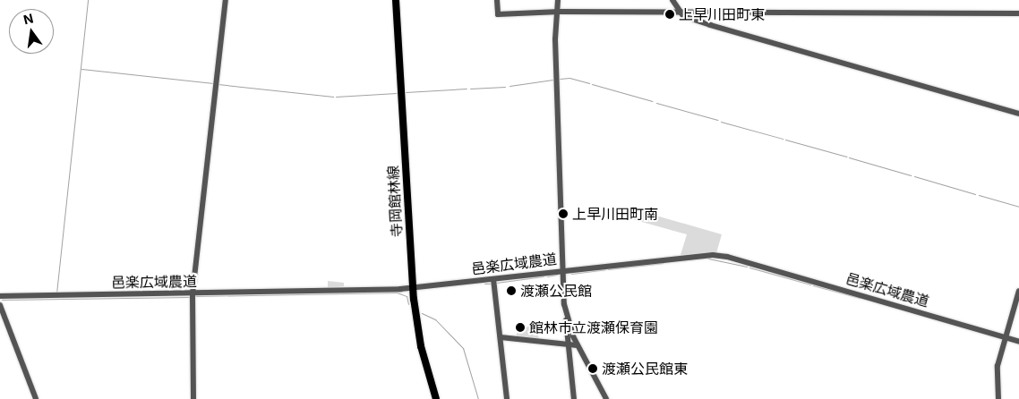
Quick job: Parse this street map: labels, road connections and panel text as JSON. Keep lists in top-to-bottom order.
{
  "streets": {
    "main road": ["寺岡館林線"],
    "street": ["邑楽広域農道"]
  },
  "crossings": [
    ["寺岡館林線", "邑楽広域農道"]
  ],
  "places": [
    "上早川田町東",
    "上早川田町南",
    "渡瀬公民館",
    "館林市立渡瀬保育園",
    "渡瀬公民館東"
  ],
  "north": "top"
}
